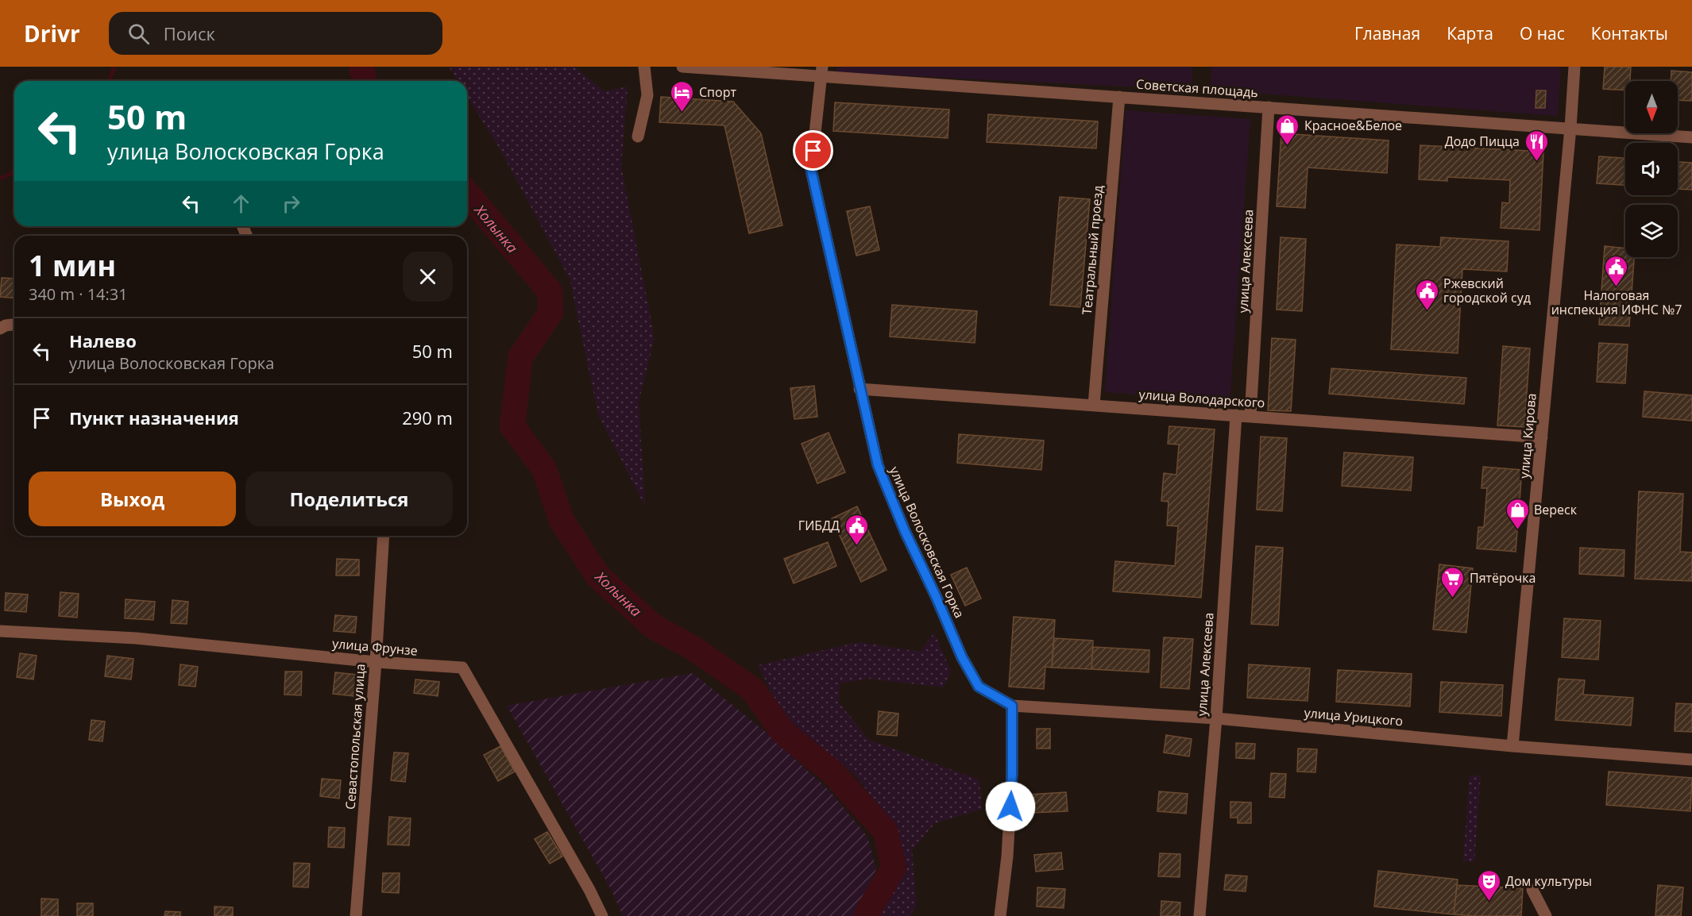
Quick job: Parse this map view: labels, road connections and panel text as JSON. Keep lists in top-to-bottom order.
{
  "streets": {
    "street": [
      "Советская площадь",
      "Театральный проезд",
      "улица Алексеева",
      "улица Володарского",
      "улица Кирова",
      "улица Волосковская Горка",
      "улица Фрунзе",
      "улица Урицкого",
      "Севастопольская улица"
    ]
  },
  "crossings": [
    ["Советская площадь", "Театральный проезд"],
    ["Советская площадь", "улица Алексеева"],
    ["Советская площадь", "улица Кирова"],
    ["Советская площадь", "улица Волосковская Горка"],
    ["Театральный проезд", "улица Володарского"],
    ["улица Алексеева", "улица Володарского"],
    ["улица Алексеева", "улица Урицкого"],
    ["улица Володарского", "улица Кирова"],
    ["улица Володарского", "улица Волосковская Горка"],
    ["улица Кирова", "улица Урицкого"],
    ["улица Волосковская Горка", "улица Урицкого"],
    ["улица Фрунзе", "Севастопольская улица"]
  ],
  "water": ["Холынка"],
  "places": {
    "hotel": ["Спорт"],
    "shop": ["Красное&Белое", "Вереск"],
    "restaurant": ["Додо Пицца"],
    "public building": ["Налоговая инспекция ИФНС №7", "Ржевский городской суд", "ГИБДД"],
    "supermarket": ["Пятёрочка"],
    "theatre": ["Дом культуры"]
  },
  "north": "bottom",
  "page": {
    "header": "Drivr",
    "search": "Поиск",
    "nav": [
      "Главная",
      "Карта",
      "О нас",
      "Контакты"
    ],
    "turn": ["50 m", "улица Волосковская Горка"],
    "heading": ["1 мин", "340 m · 14:31"],
    "list": [
      {
        "name": "Налево",
        "note": "улица Волосковская Горка",
        "value": "50 m"
      },
      {
        "name": "Пункт назначения",
        "value": "290 m"
      }
    ],
    "buttons": ["Выход", "Поделиться"]
  }
}
